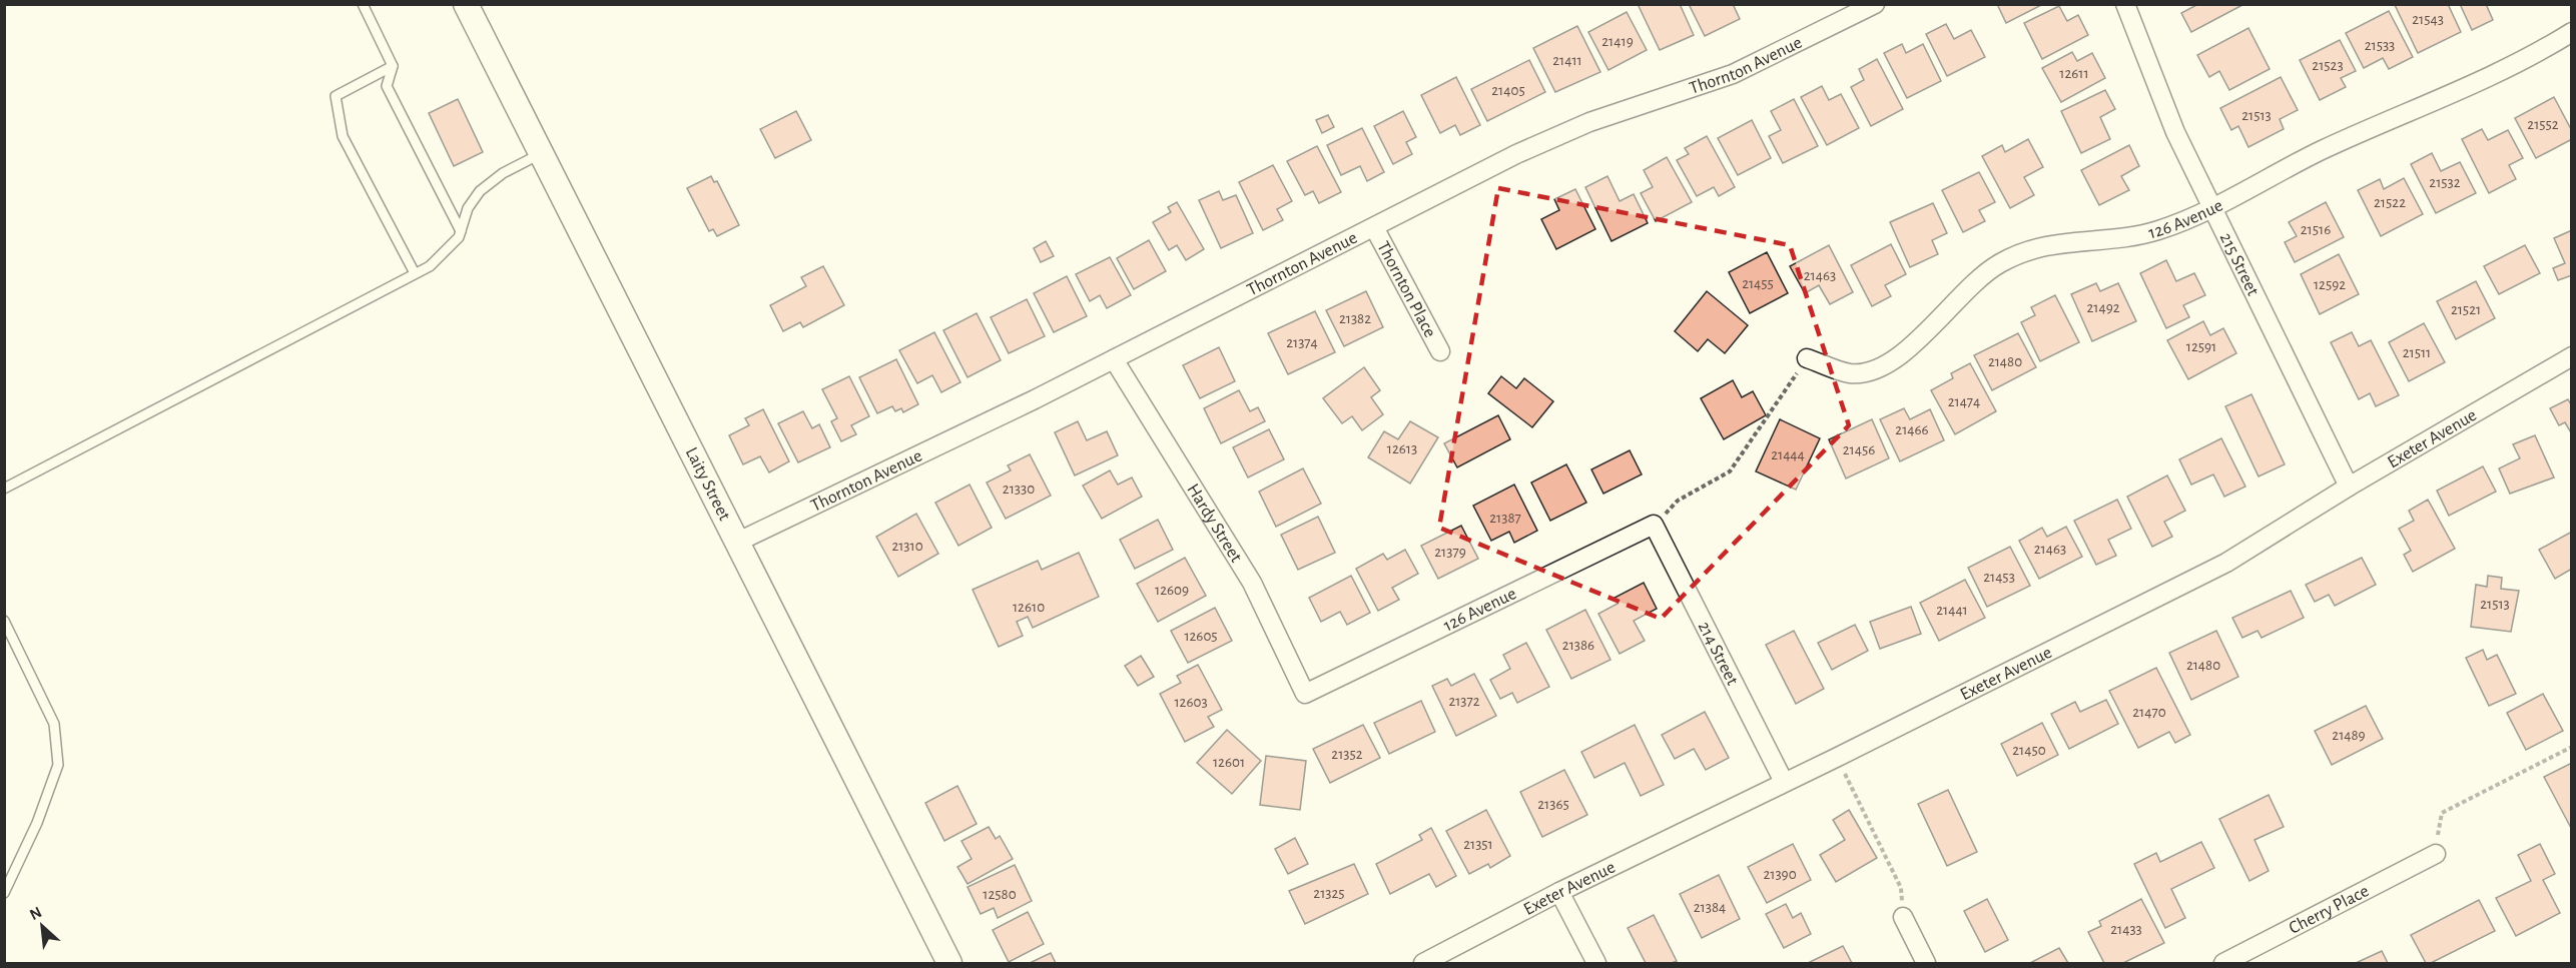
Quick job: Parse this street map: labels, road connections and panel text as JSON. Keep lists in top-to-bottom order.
{
  "streets": {
    "street": [
      "Thornton Avenue",
      "126 Avenue",
      "215 Street",
      "Thornton Place",
      "Exeter Avenue",
      "Laity Street",
      "Hardy Street",
      "214 Street",
      "Cherry Place"
    ]
  },
  "crossings": [
    ["Thornton Avenue", "Thornton Place"],
    ["Thornton Avenue", "Laity Street"],
    ["Thornton Avenue", "Hardy Street"],
    ["126 Avenue", "215 Street"],
    ["126 Avenue", "Hardy Street"],
    ["126 Avenue", "214 Street"],
    ["215 Street", "Exeter Avenue"],
    ["Exeter Avenue", "214 Street"]
  ],
  "house_numbers": [
    "21543",
    "21419",
    "21533",
    "21411",
    "21523",
    "12611",
    "21405",
    "21513",
    "21552",
    "21532",
    "21522",
    "21516",
    "21463",
    "21455",
    "12592",
    "21492",
    "21521",
    "21382",
    "21374",
    "12591",
    "21511",
    "21480",
    "21474",
    "21466",
    "12613",
    "21456",
    "21444",
    "21330",
    "21387",
    "21310",
    "21463",
    "21379",
    "21453",
    "12609",
    "21513",
    "12610",
    "21441",
    "12605",
    "21386",
    "21480",
    "21372",
    "12603",
    "21470",
    "21489",
    "21450",
    "21352",
    "12601",
    "21365",
    "21351",
    "21390",
    "21325",
    "12580",
    "21384",
    "21433"
  ],
  "north": "top left"
}
